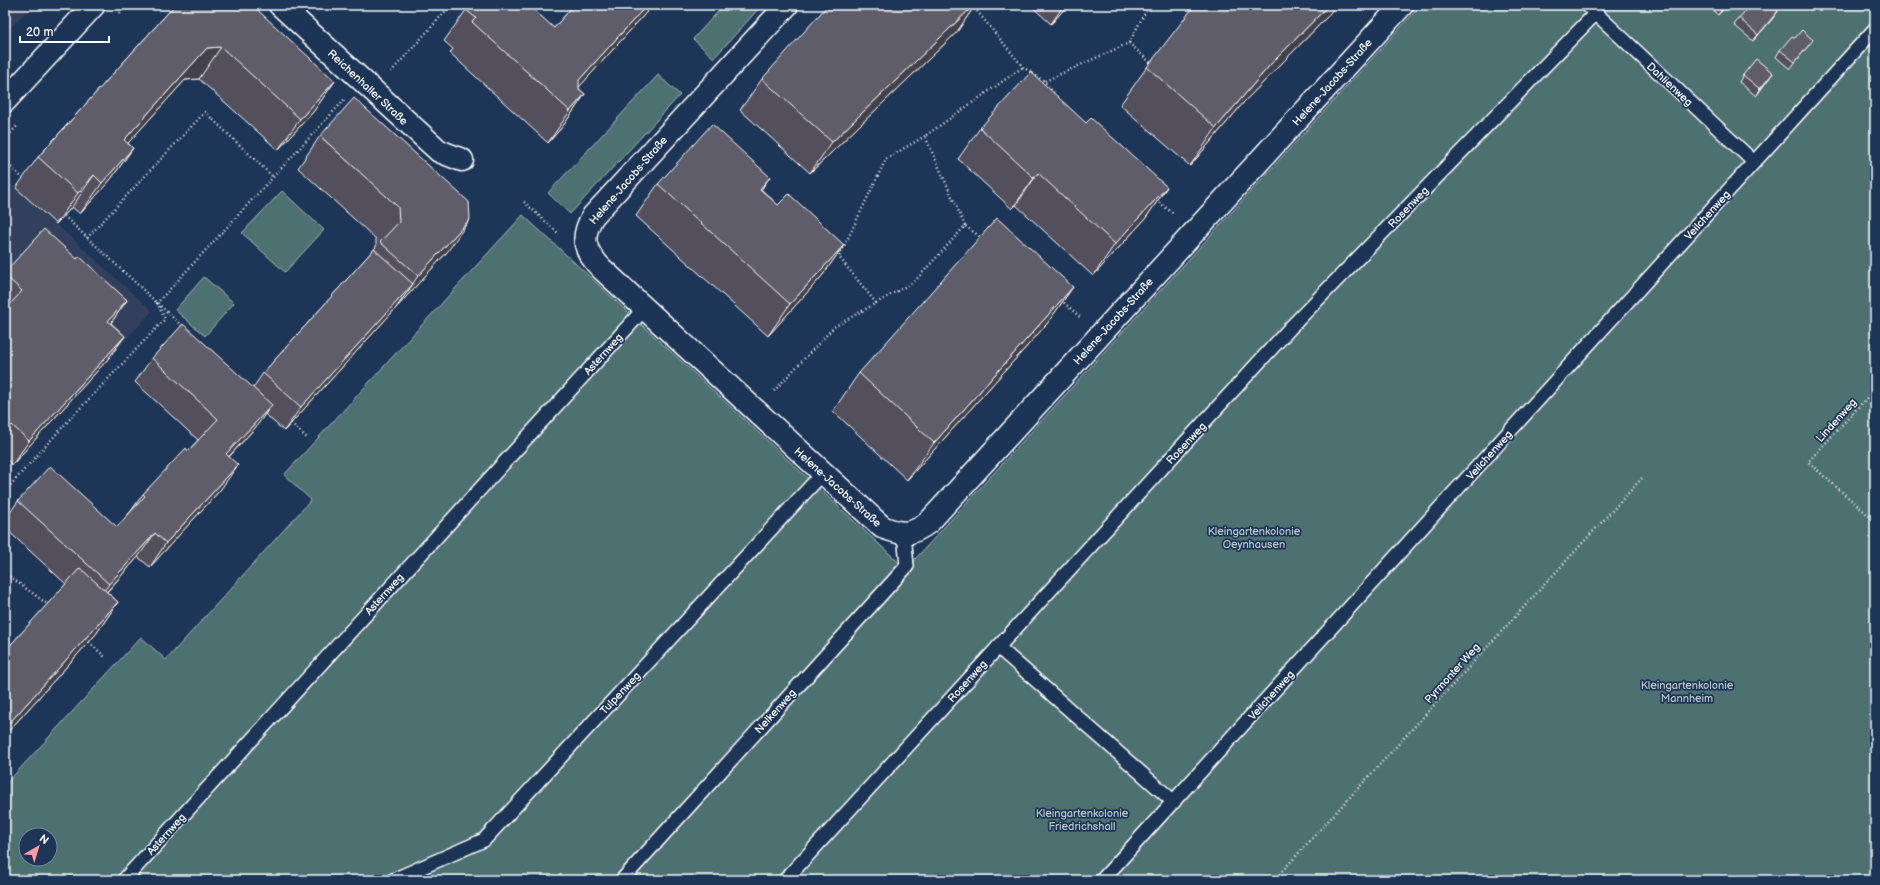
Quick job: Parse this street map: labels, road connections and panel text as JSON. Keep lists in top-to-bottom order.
{
  "streets": {
    "street": ["Helene-Jacobs-Straße", "Reichenhaller Straße"],
    "lane": [
      "Dahlienweg",
      "Rosenweg",
      "Veilchenweg",
      "Asternweg",
      "Tulpenweg",
      "Nelkenweg"
    ],
    "path": ["Lindenweg", "Pyrmonter Weg"]
  },
  "crossings": [
    ["Helene-Jacobs-Straße", "Asternweg"],
    ["Helene-Jacobs-Straße", "Tulpenweg"],
    ["Helene-Jacobs-Straße", "Nelkenweg"],
    ["Dahlienweg", "Rosenweg"],
    ["Dahlienweg", "Veilchenweg"]
  ],
  "parks": ["Kleingartenkolonie Oeynhausen", "Kleingartenkolonie Mannheim", "Kleingartenkolonie Friedrichshall"],
  "scale_bar": "20 m",
  "north": "top right"
}
